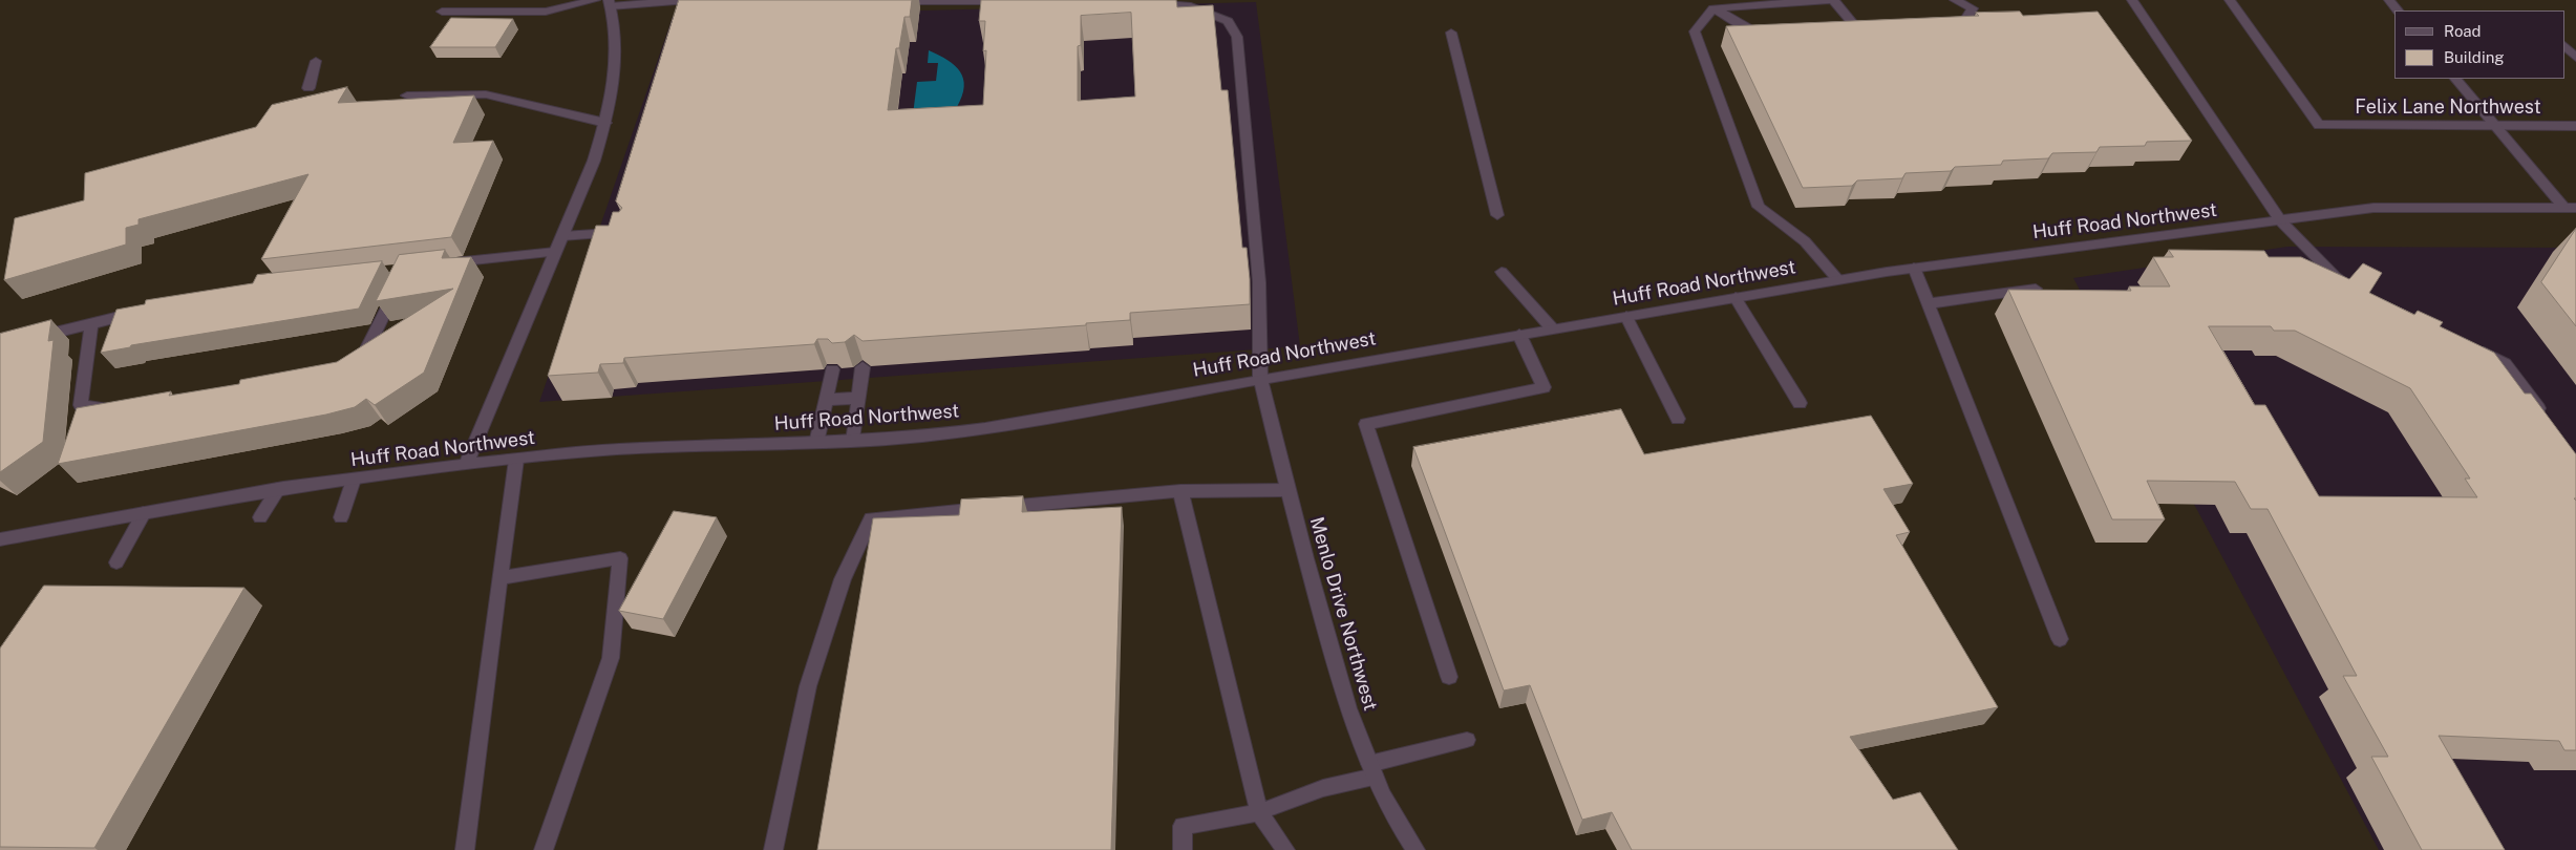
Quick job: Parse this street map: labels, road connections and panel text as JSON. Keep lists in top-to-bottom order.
{
  "streets": {
    "street": ["Felix Lane Northwest", "Huff Road Northwest", "Menlo Drive Northwest"]
  },
  "crossings": [
    ["Huff Road Northwest", "Menlo Drive Northwest"]
  ],
  "legend": ["Road", "Building"]
}
